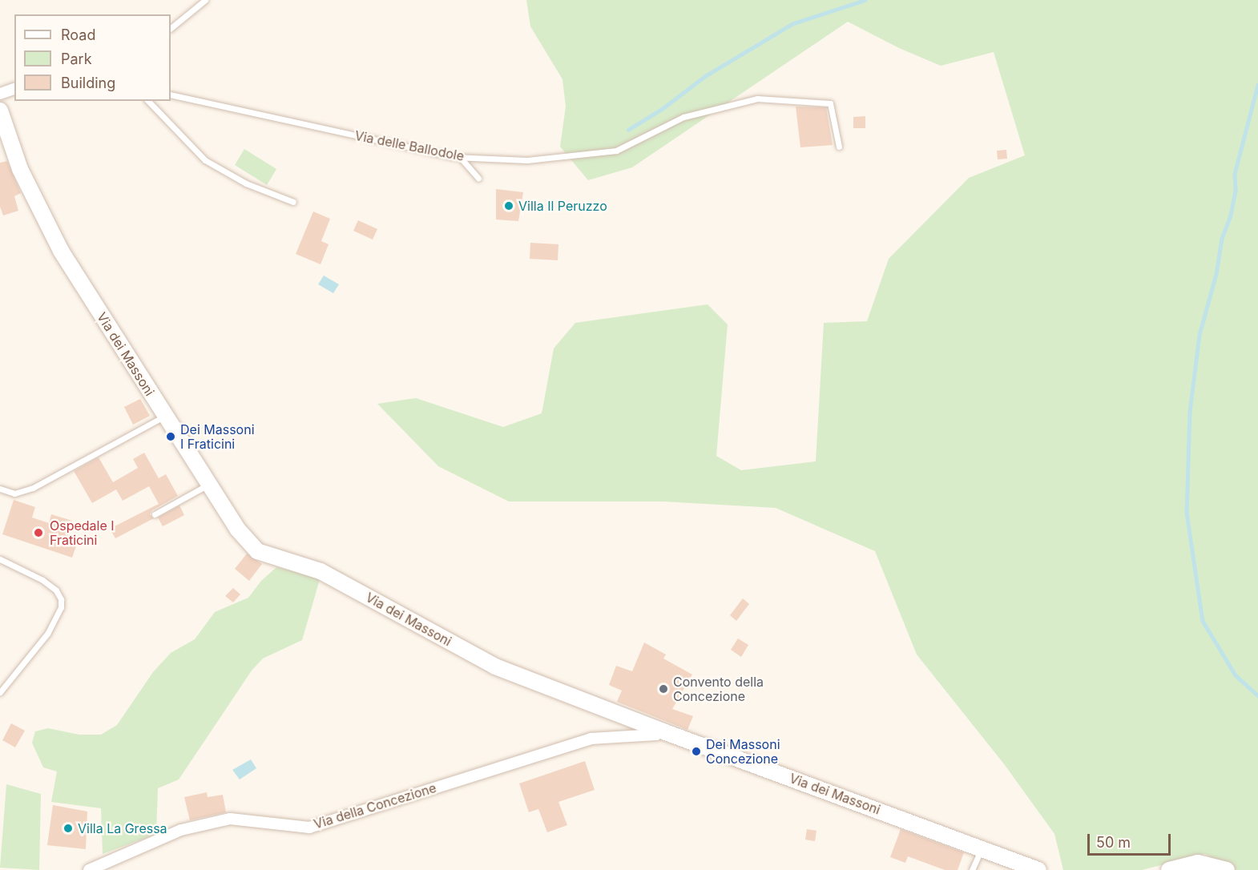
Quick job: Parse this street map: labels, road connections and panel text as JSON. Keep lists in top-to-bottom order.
{
  "streets": {
    "street": ["Via dei Massoni", "Via della Concezione"],
    "lane": ["Via delle Ballodole"]
  },
  "crossings": [
    ["Via dei Massoni", "Via della Concezione"]
  ],
  "places": [
    "Villa Il Peruzzo",
    "Dei Massoni I Fraticini",
    "Ospedale I Fraticini",
    "Convento della Concezione",
    "Dei Massoni Concezione",
    "Villa La Gressa"
  ],
  "legend": ["Road", "Park", "Building"],
  "scale_bar": "50 m"
}
